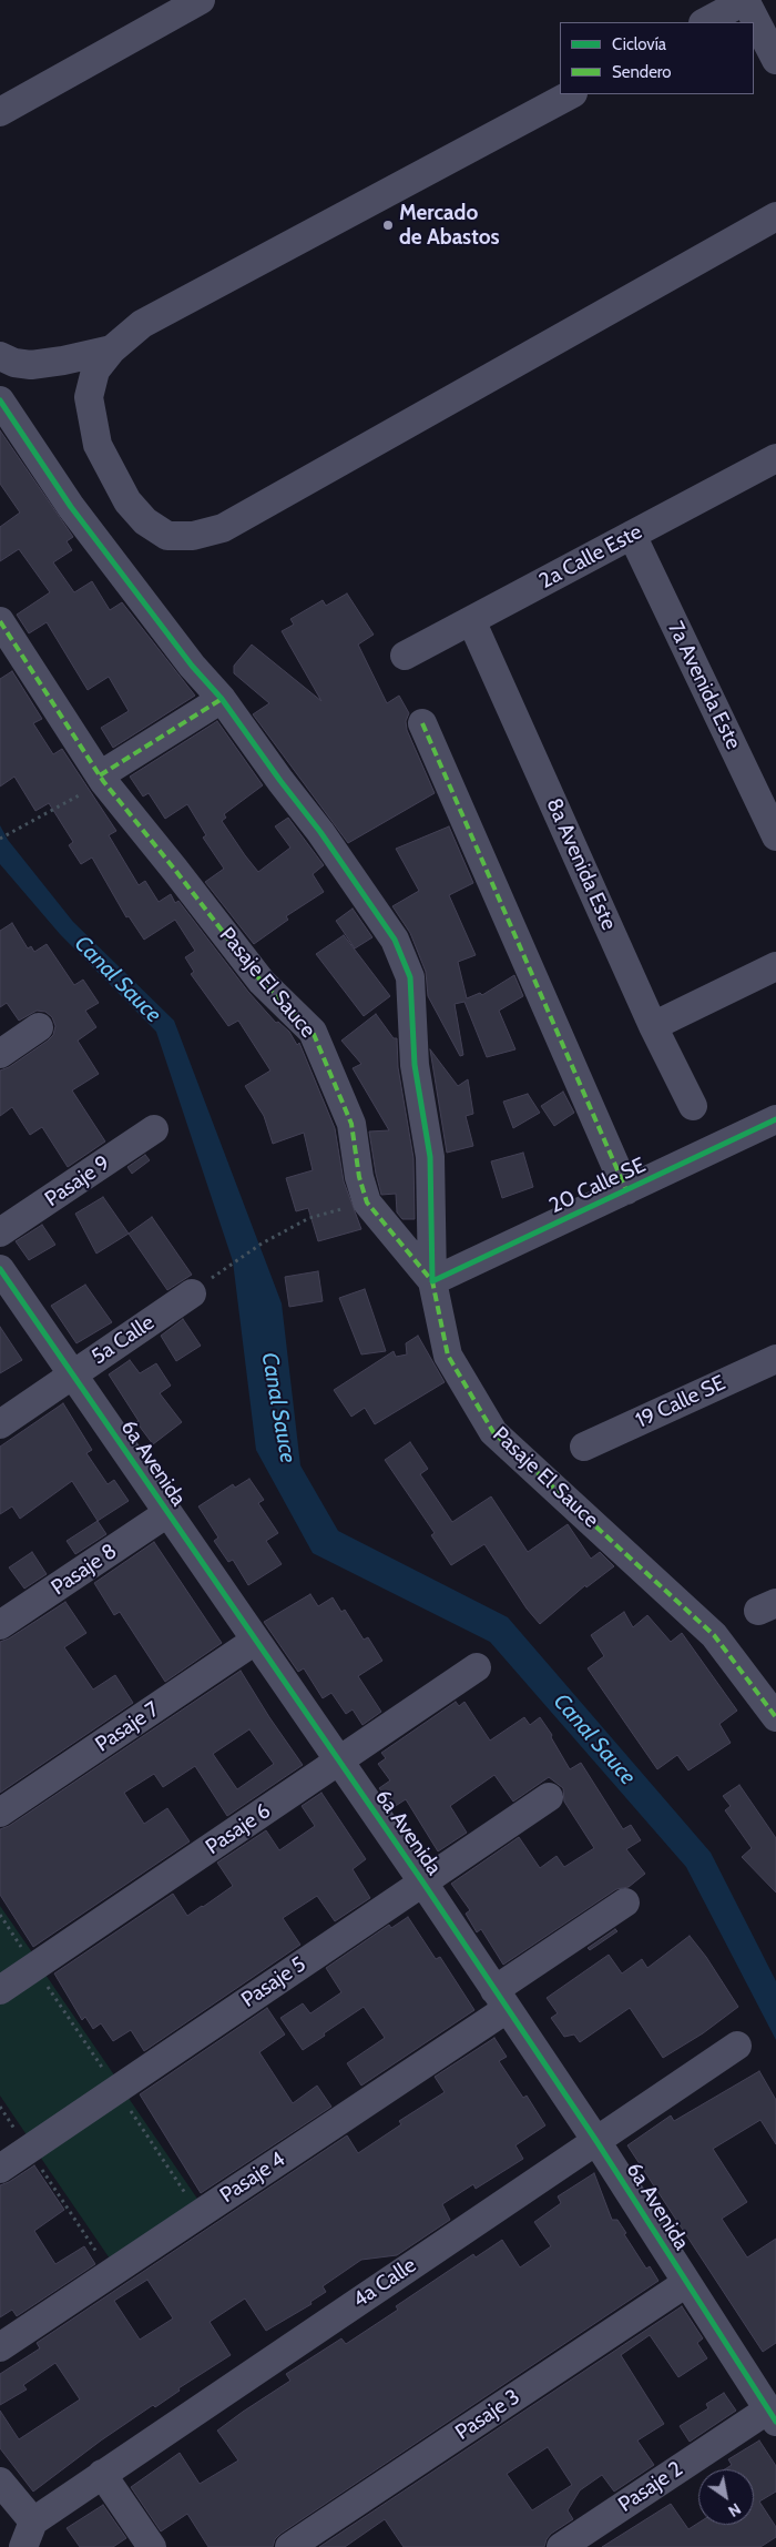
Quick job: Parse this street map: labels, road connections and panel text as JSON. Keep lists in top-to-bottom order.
{
  "streets": {
    "street": [
      "2a Calle Este",
      "7a Avenida Este",
      "8a Avenida Este",
      "Pasaje El Sauce",
      "Pasaje 9",
      "20 Calle SE",
      "5a Calle",
      "19 Calle SE",
      "6a Avenida",
      "Pasaje 8",
      "Pasaje 7",
      "Pasaje 6",
      "Pasaje 5",
      "Pasaje 4",
      "4a Calle",
      "Pasaje 3",
      "Pasaje 2"
    ]
  },
  "crossings": [
    ["2a Calle Este", "7a Avenida Este"],
    ["2a Calle Este", "8a Avenida Este"],
    ["Pasaje El Sauce", "20 Calle SE"],
    ["5a Calle", "6a Avenida"],
    ["6a Avenida", "Pasaje 8"],
    ["6a Avenida", "Pasaje 7"],
    ["6a Avenida", "Pasaje 6"],
    ["6a Avenida", "Pasaje 5"],
    ["6a Avenida", "Pasaje 4"],
    ["6a Avenida", "4a Calle"],
    ["6a Avenida", "Pasaje 3"],
    ["6a Avenida", "Pasaje 2"]
  ],
  "water": ["Canal Sauce"],
  "places": ["Mercado de Abastos"],
  "legend": ["Ciclovía", "Sendero"],
  "north": "bottom right"
}
